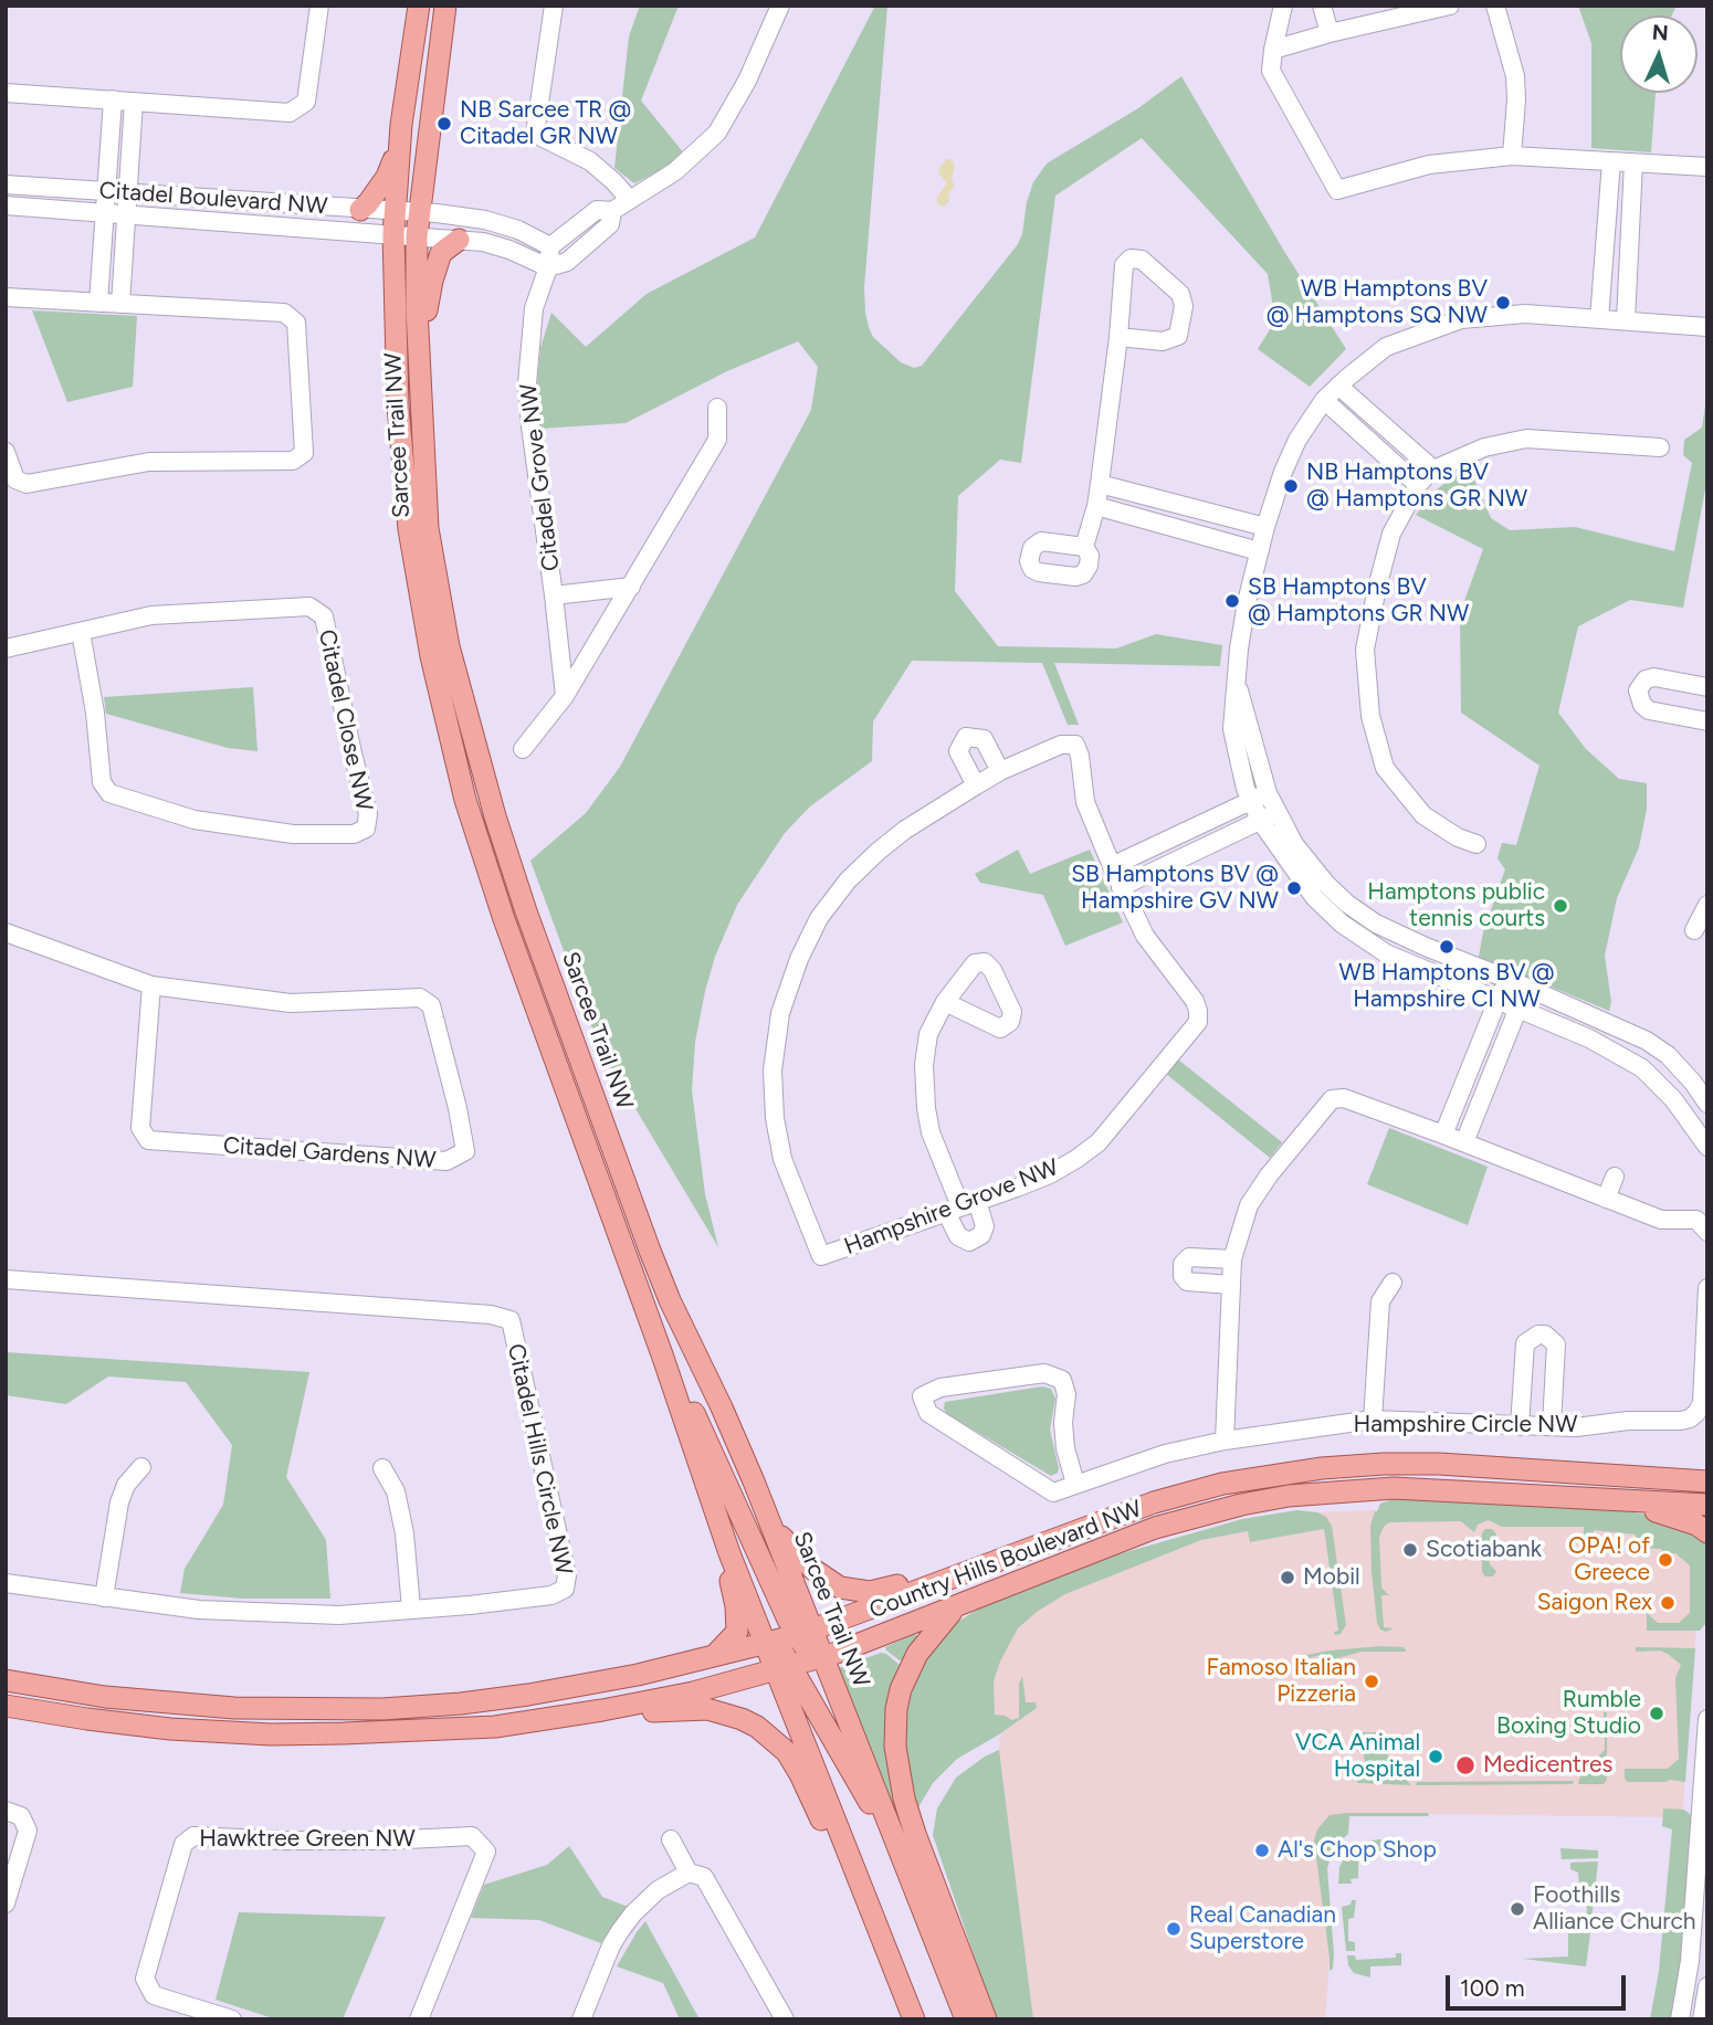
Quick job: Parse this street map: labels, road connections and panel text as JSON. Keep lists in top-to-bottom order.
{
  "streets": {
    "main road": ["Sarcee Trail NW", "Country Hills Boulevard NW"],
    "street": [
      "Citadel Boulevard NW",
      "Citadel Grove NW",
      "Citadel Close NW",
      "Citadel Gardens NW",
      "Hampshire Grove NW",
      "Hampshire Circle NW",
      "Citadel Hills Circle NW",
      "Hawktree Green NW"
    ]
  },
  "crossings": [
    ["Citadel Boulevard NW", "Sarcee Trail NW"],
    ["Citadel Boulevard NW", "Citadel Grove NW"],
    ["Sarcee Trail NW", "Country Hills Boulevard NW"]
  ],
  "places": [
    "NB Sarcee TR @ Citadel GR NW",
    "WB Hamptons BV @ Hamptons SQ NW",
    "NB Hamptons BV @ Hamptons GR NW",
    "SB Hamptons BV @ Hamptons GR NW",
    "SB Hamptons BV @ Hampshire GV NW",
    "Hamptons public tennis courts",
    "WB Hamptons BV @ Hampshire CI NW",
    "Scotiabank",
    "OPA! of Greece",
    "Mobil",
    "Saigon Rex",
    "Famoso Italian Pizzeria",
    "Rumble Boxing Studio",
    "VCA Animal Hospital",
    "Medicentres",
    "Al's Chop Shop",
    "Foothills Alliance Church",
    "Real Canadian Superstore"
  ],
  "scale_bar": "100 m",
  "north": "top"
}
